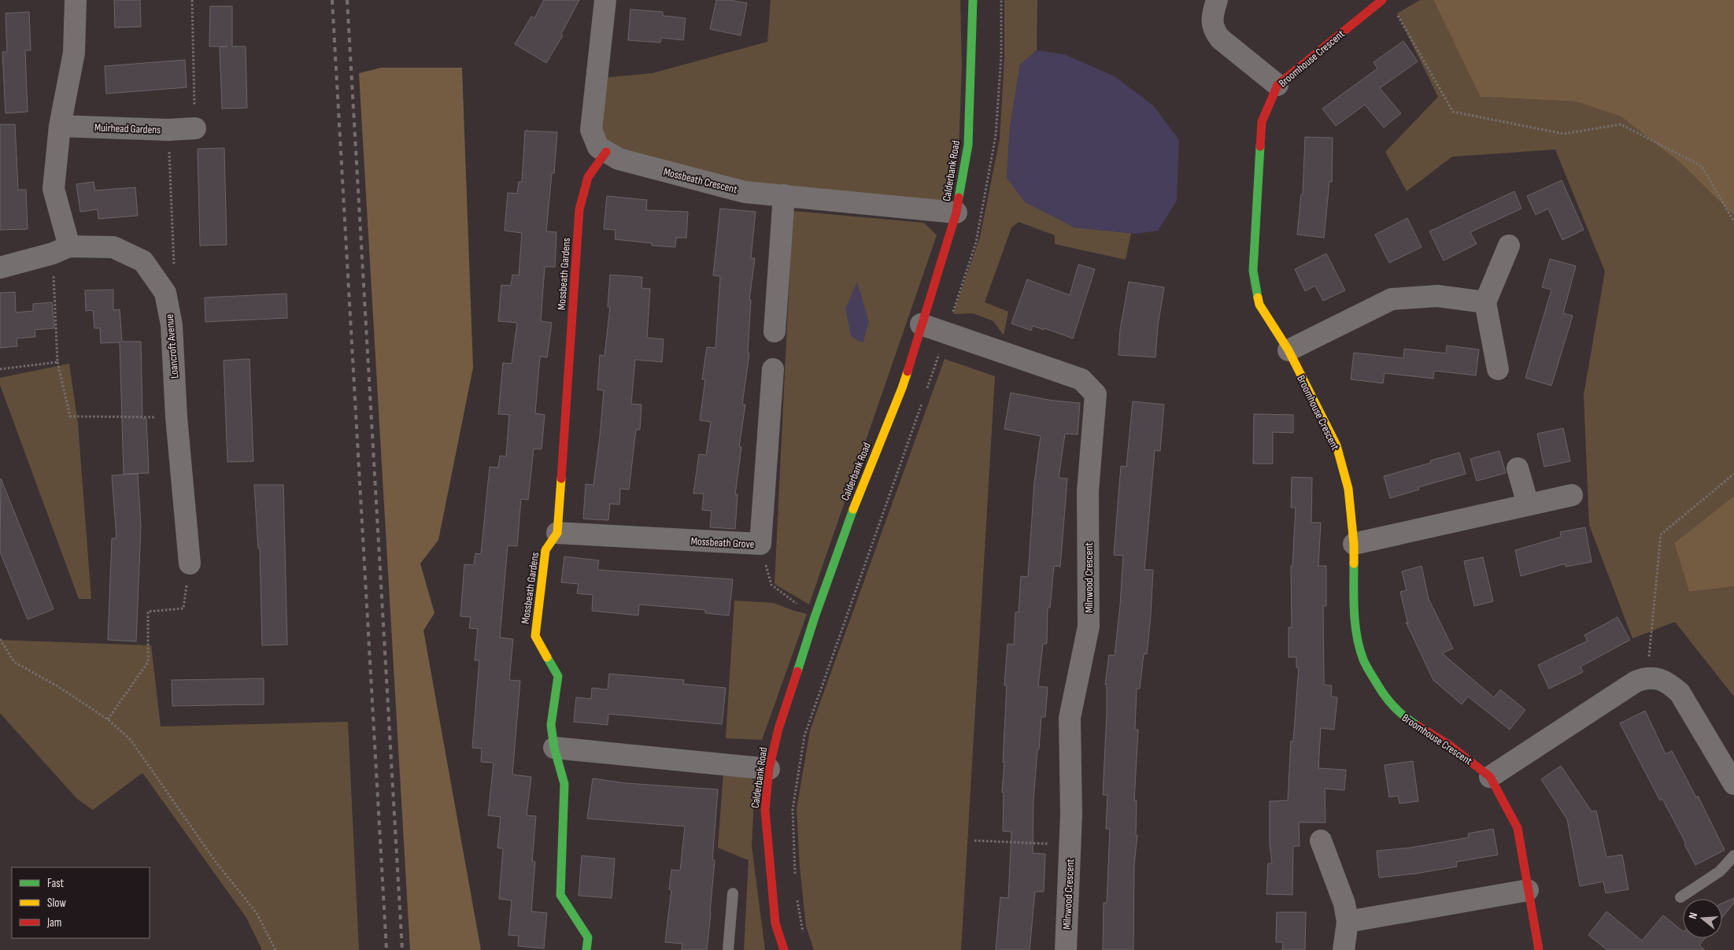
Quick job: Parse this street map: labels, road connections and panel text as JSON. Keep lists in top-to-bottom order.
{
  "streets": {
    "street": [
      "Broomhouse Crescent",
      "Muirhead Gardens",
      "Calderbank Road",
      "Mossbeath Crescent",
      "Mossbeath Gardens",
      "Loancroft Avenue",
      "Mossbeath Grove",
      "Milnwood Crescent"
    ]
  },
  "crossings": [
    ["Calderbank Road", "Mossbeath Crescent"],
    ["Calderbank Road", "Milnwood Crescent"],
    ["Mossbeath Crescent", "Mossbeath Gardens"],
    ["Mossbeath Gardens", "Mossbeath Grove"]
  ],
  "legend": ["Fast", "Slow", "Jam"],
  "north": "left"
}
